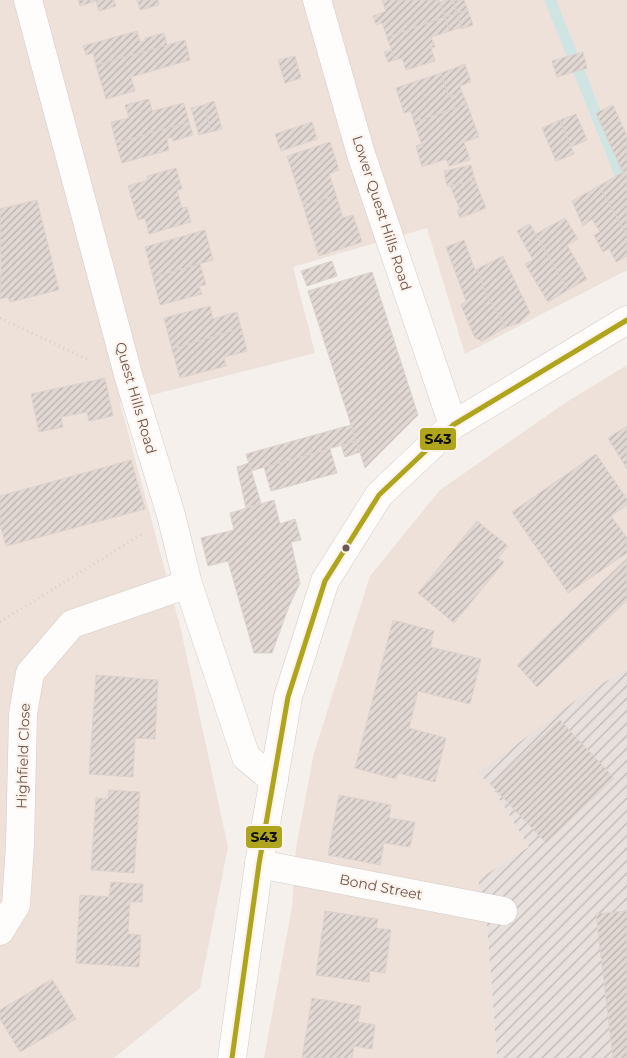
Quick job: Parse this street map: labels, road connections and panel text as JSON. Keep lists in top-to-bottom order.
{
  "streets": {
    "street": [
      "Lower Quest Hills Road",
      "Quest Hills Road",
      "Highfield Close",
      "Bond Street"
    ]
  },
  "crossings": [
    ["Quest Hills Road", "Highfield Close"]
  ],
  "lines": ["transit line S43"]
}
